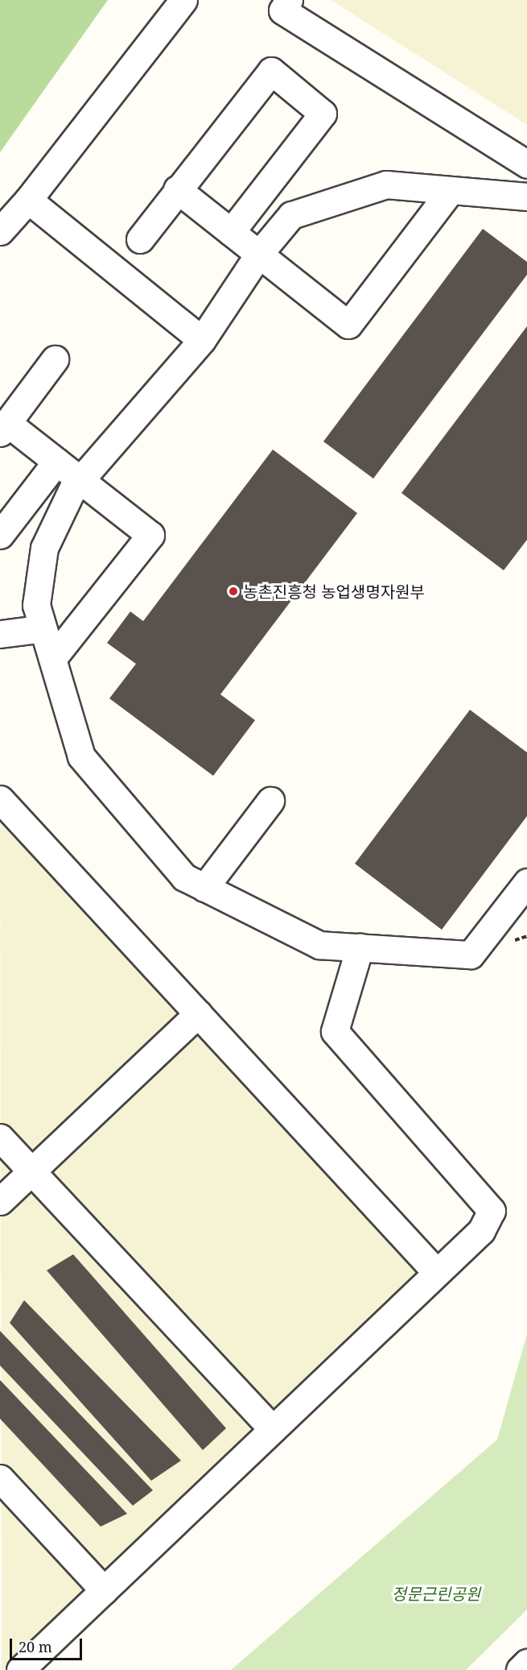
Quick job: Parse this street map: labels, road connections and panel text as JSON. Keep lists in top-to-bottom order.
{
  "parks": ["정문근린공원"],
  "places": ["농촌진흥청 농업생명자원부"],
  "scale_bar": "20 m"
}
